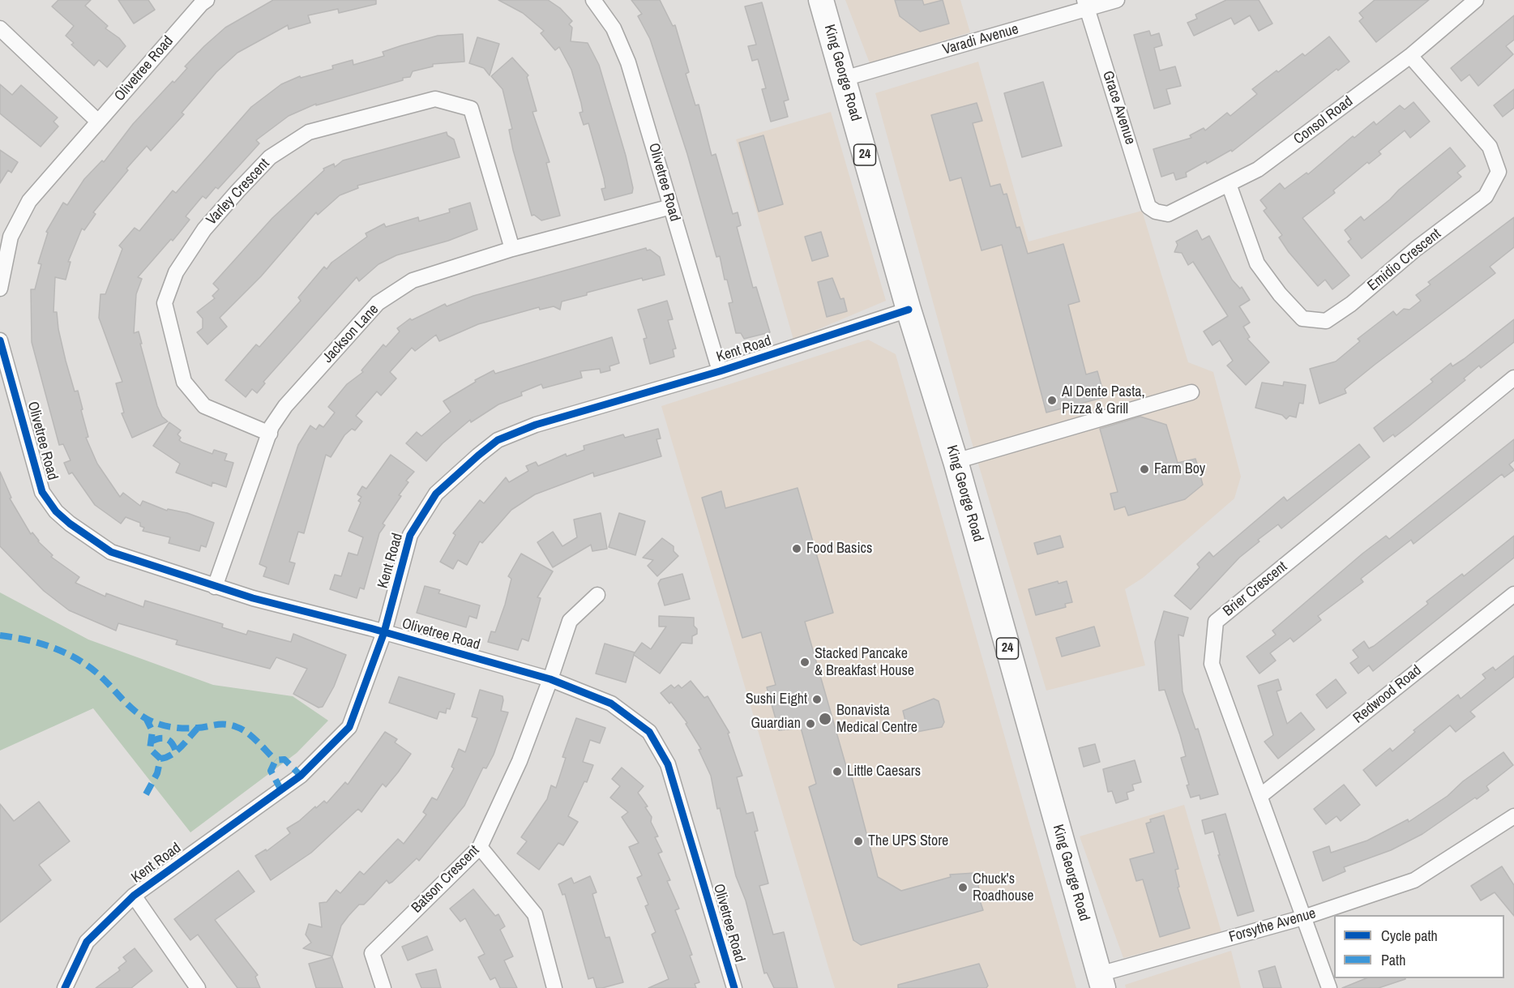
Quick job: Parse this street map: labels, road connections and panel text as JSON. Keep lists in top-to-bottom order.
{
  "streets": {
    "main road": ["King George Road", "24"],
    "street": [
      "Varadi Avenue",
      "Olivetree Road",
      "Grace Avenue",
      "Consol Road",
      "Varley Crescent",
      "Emidio Crescent",
      "Jackson Lane",
      "Kent Road",
      "Brier Crescent",
      "Redwood Road",
      "Batson Crescent",
      "Forsythe Avenue"
    ]
  },
  "crossings": [
    ["Varadi Avenue", "King George Road"],
    ["Varadi Avenue", "Grace Avenue"],
    ["Olivetree Road", "Jackson Lane"],
    ["Olivetree Road", "Kent Road"],
    ["Olivetree Road", "Batson Crescent"],
    ["King George Road", "Kent Road"],
    ["King George Road", "Forsythe Avenue"],
    ["Grace Avenue", "Consol Road"],
    ["Consol Road", "Emidio Crescent"],
    ["Varley Crescent", "Jackson Lane"],
    ["Brier Crescent", "Redwood Road"],
    ["Brier Crescent", "Forsythe Avenue"]
  ],
  "places": [
    "Al Dente Pasta, Pizza & Grill",
    "Farm Boy",
    "Food Basics",
    "Stacked Pancake & Breakfast House",
    "Sushi Eight",
    "Bonavista Medical Centre",
    "Guardian",
    "Little Caesars",
    "The UPS Store",
    "Chuck's Roadhouse"
  ],
  "legend": ["Cycle path", "Path"]
}
